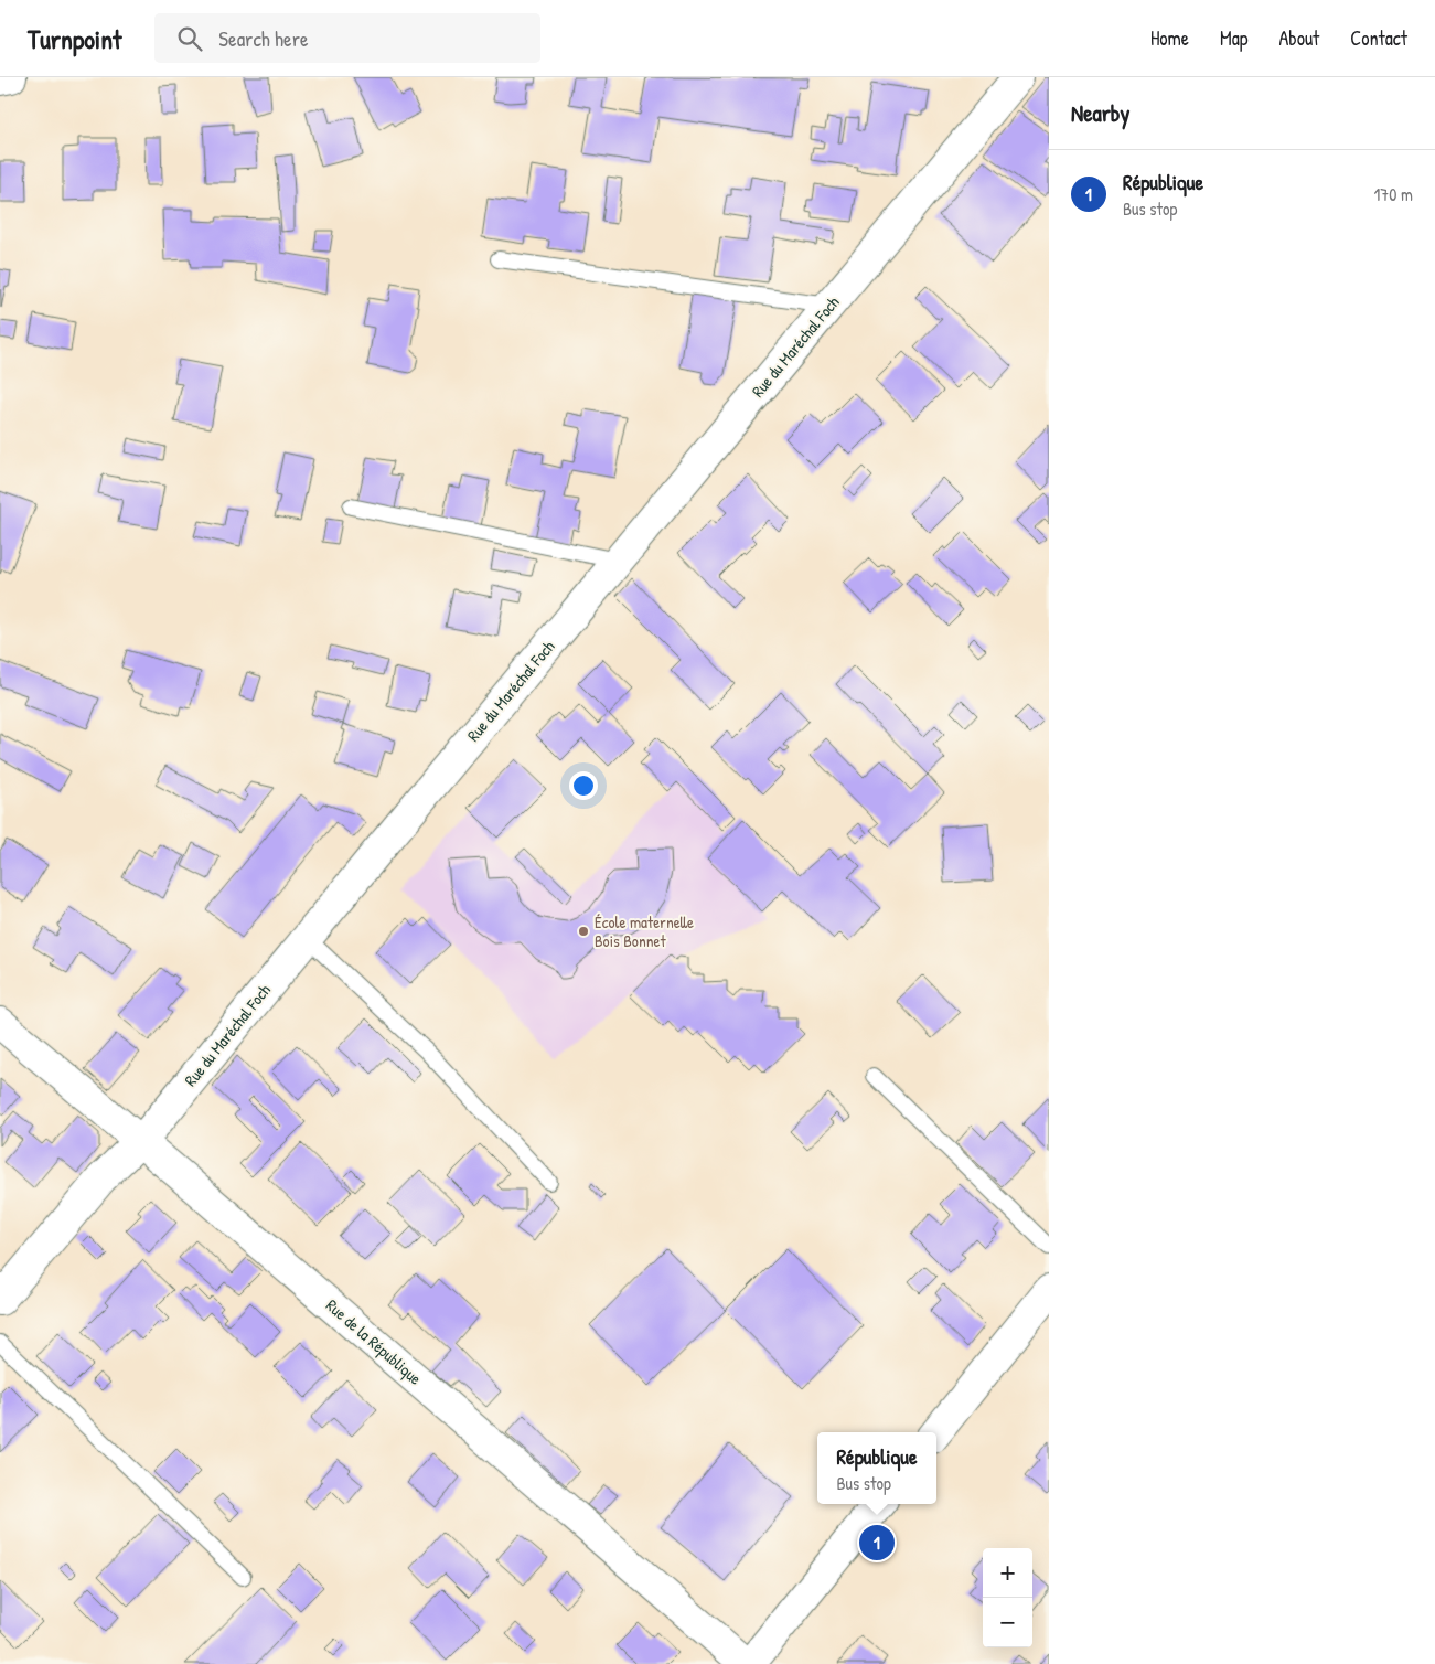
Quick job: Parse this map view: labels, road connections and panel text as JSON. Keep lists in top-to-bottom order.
{
  "streets": {
    "street": ["Rue du Maréchal Foch", "Rue de la République"]
  },
  "crossings": [
    ["Rue du Maréchal Foch", "Rue de la République"]
  ],
  "places": ["École maternelle Bois Bonnet"],
  "page": {
    "header": "Turnpoint",
    "search": "Search here",
    "nav": [
      "Home",
      "Map",
      "About",
      "Contact"
    ],
    "heading": "Nearby",
    "list": [
      {
        "mark": "1",
        "name": "République",
        "note": "Bus stop",
        "value": "170 m"
      }
    ],
    "popup": ["République", "Bus stop"],
    "pins": "1",
    "map_buttons": ["+", "−"]
  }
}
